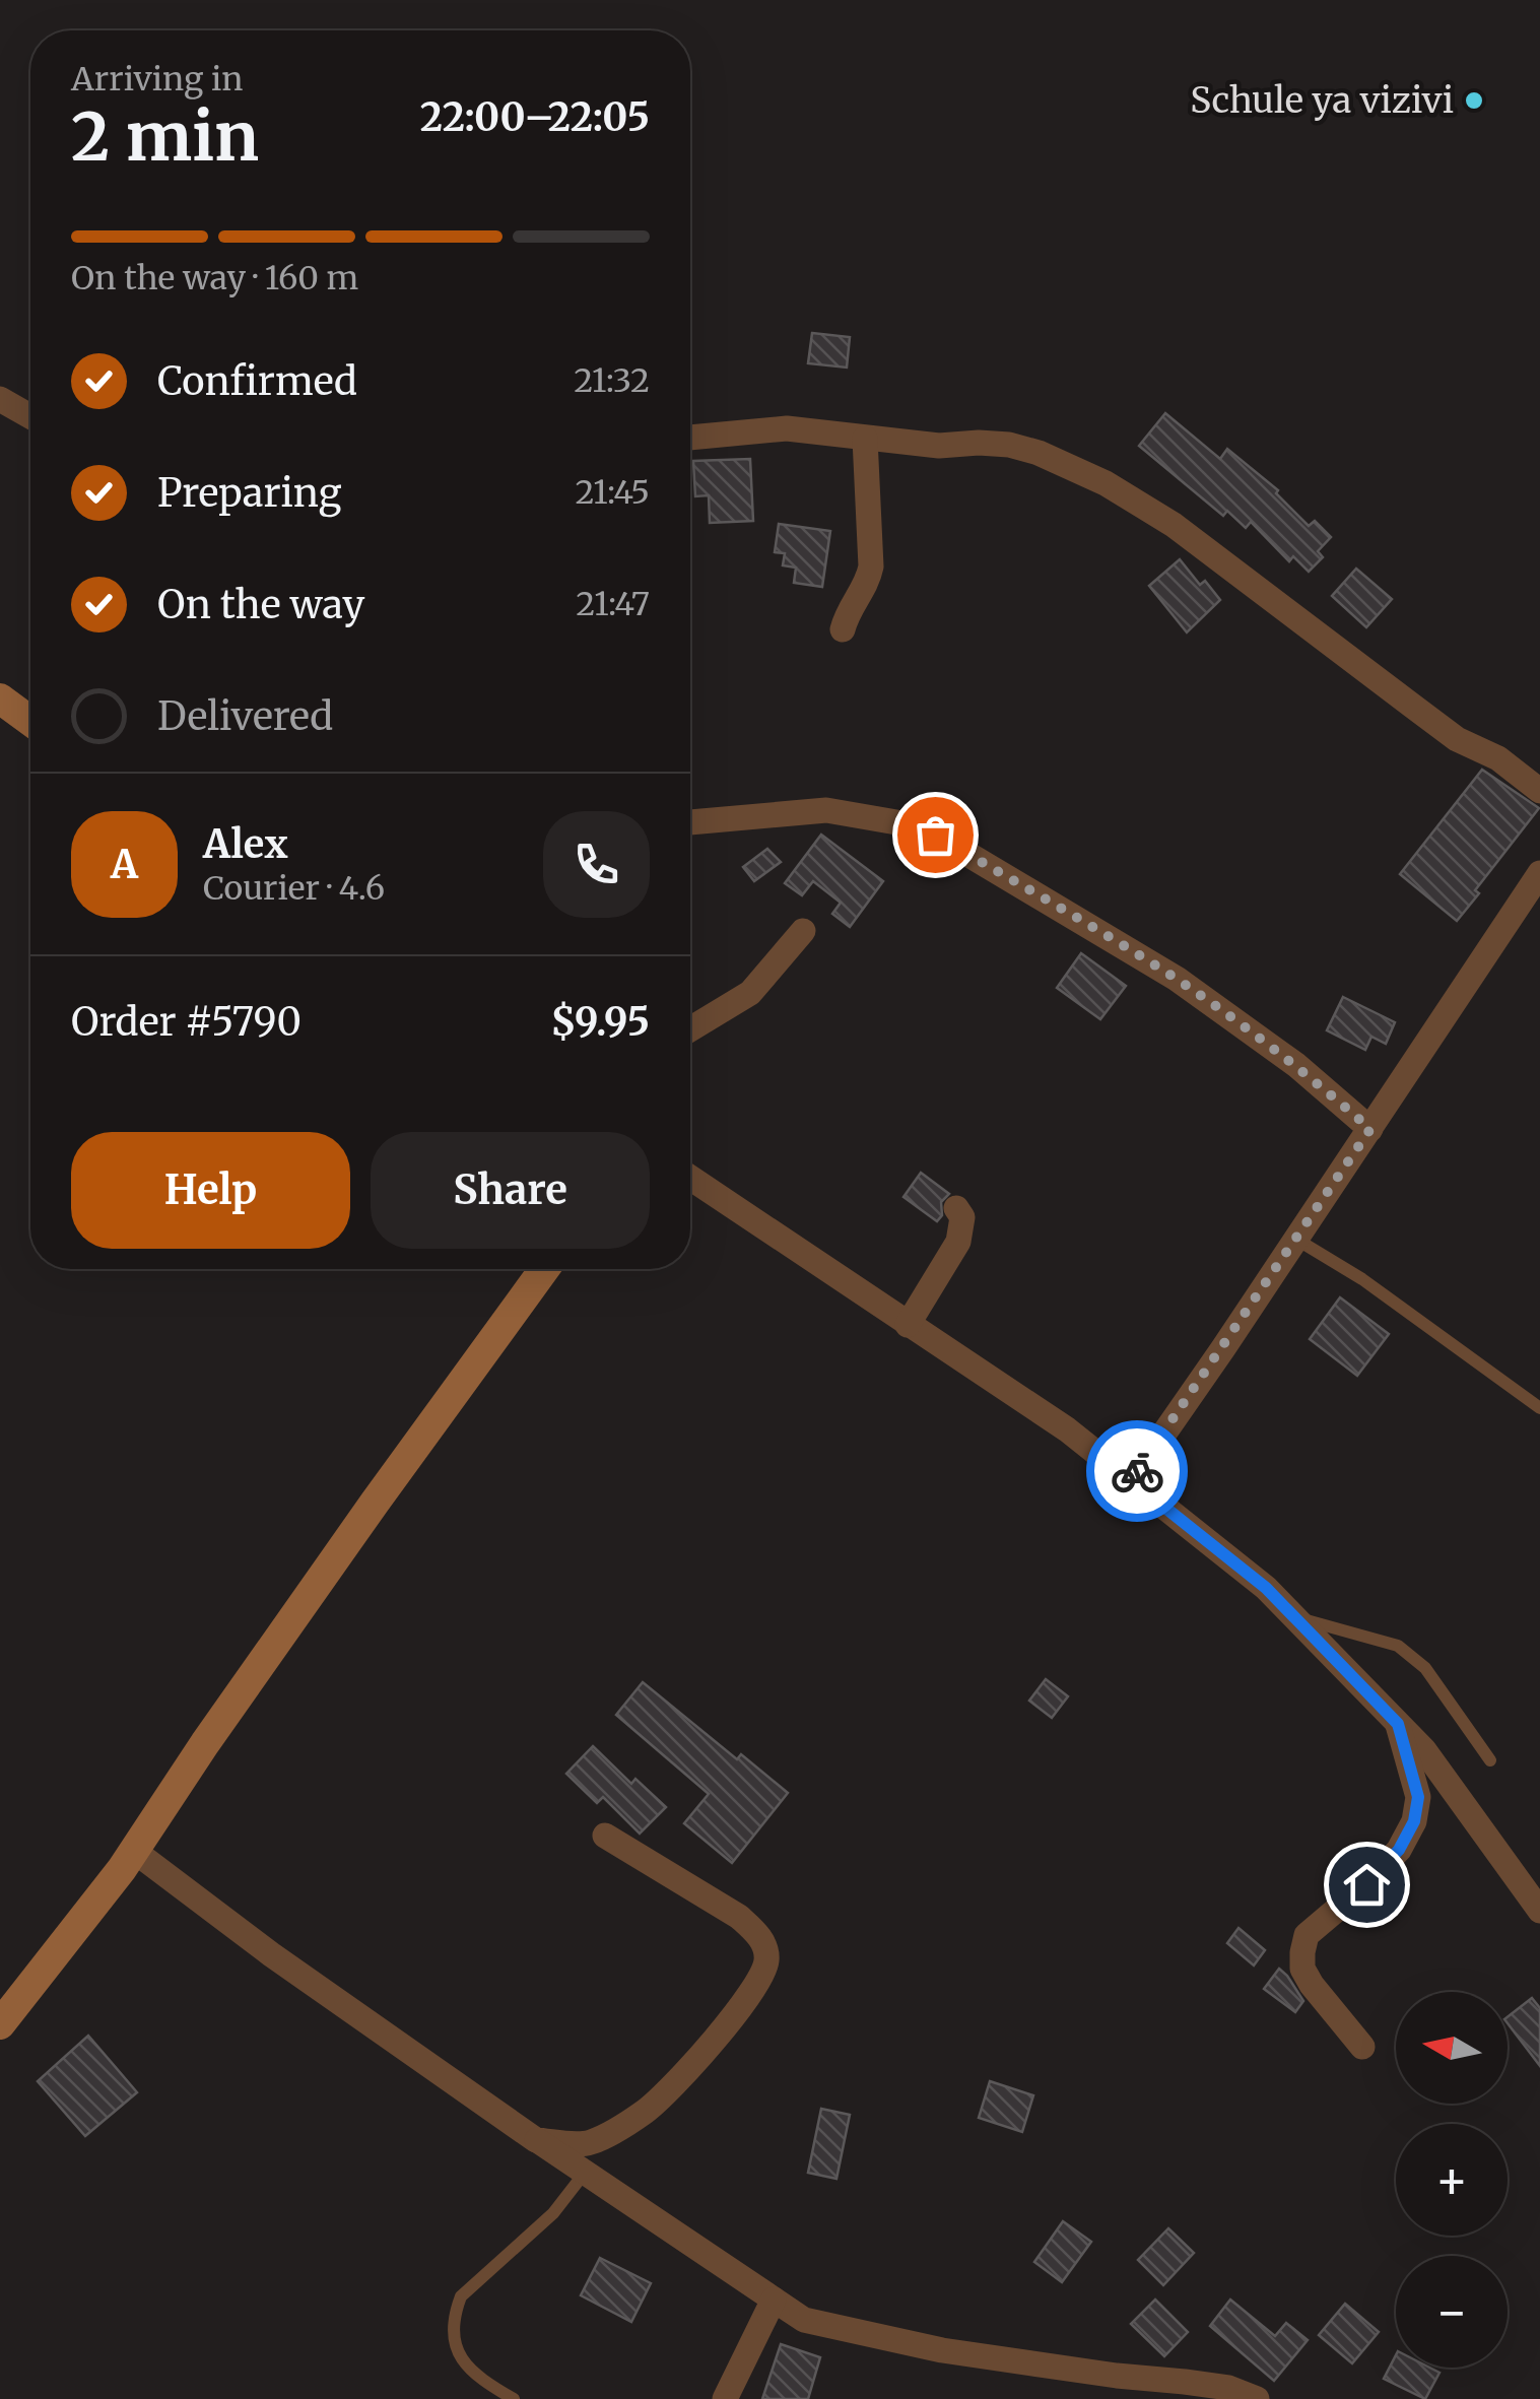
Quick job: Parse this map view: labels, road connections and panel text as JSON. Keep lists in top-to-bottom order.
{
  "places": ["Schule ya vizivi"],
  "north": "left",
  "page": {
    "heading": ["2 min", "Arriving in", "22:00–22:05"],
    "panel": [
      "Alex",
      "Courier · 4.6",
      "Order #5790",
      "$9.95"
    ],
    "bar": "On the way · 160 m",
    "list": [
      ["Confirmed", "21:32"],
      ["Preparing", "21:45"],
      ["On the way", "21:47"],
      "Delivered"
    ],
    "round": "A",
    "buttons": ["Help", "Share"],
    "map_buttons": ["+", "−"]
  }
}
